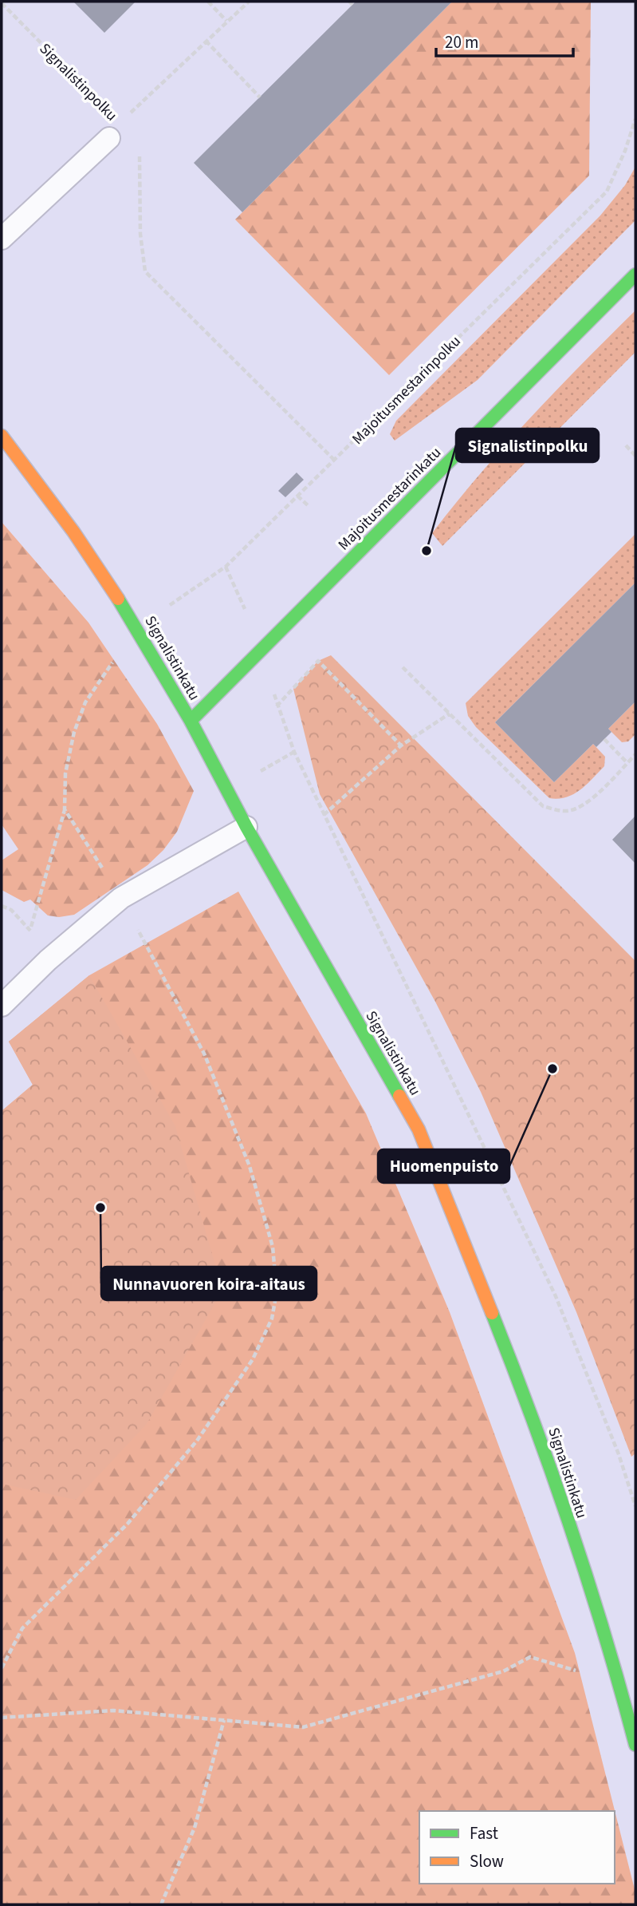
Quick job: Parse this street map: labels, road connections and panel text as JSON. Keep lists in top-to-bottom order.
{
  "streets": {
    "street": ["Majoitusmestarinkatu", "Signalistinkatu"],
    "path": ["Signalistinpolku", "Majoitusmestarinpolku"]
  },
  "crossings": [
    ["Signalistinpolku", "Majoitusmestarinpolku"],
    ["Majoitusmestarinpolku", "Signalistinkatu"],
    ["Majoitusmestarinkatu", "Signalistinkatu"]
  ],
  "places": ["Signalistinpolku", "Huomenpuisto", "Nunnavuoren koira-aitaus"],
  "legend": ["Fast", "Slow"],
  "scale_bar": "20 m"
}
